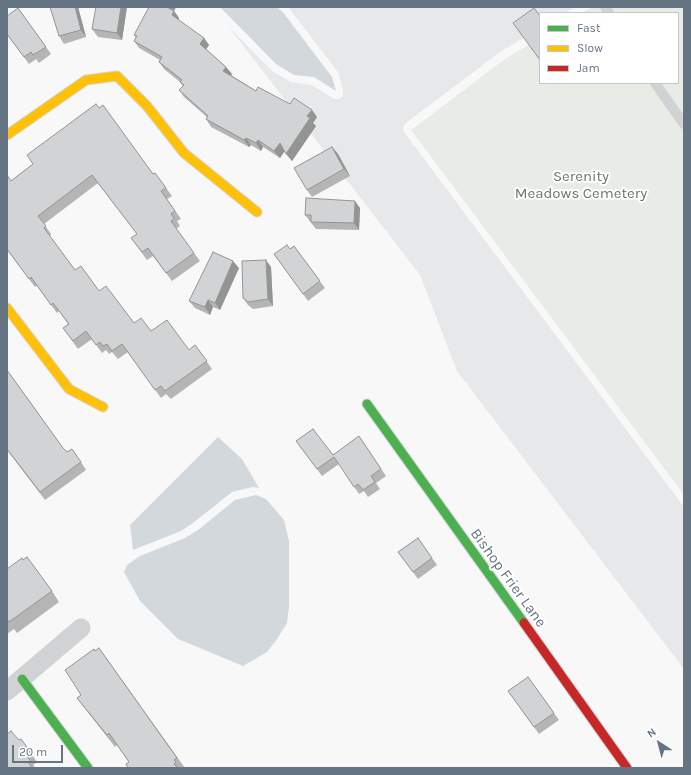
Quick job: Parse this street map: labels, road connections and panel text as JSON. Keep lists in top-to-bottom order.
{
  "streets": {
    "street": ["Bishop Frier Lane"]
  },
  "parks": ["Serenity Meadows Cemetery"],
  "legend": ["Fast", "Slow", "Jam"],
  "scale_bar": "20 m",
  "north": "top left"
}
